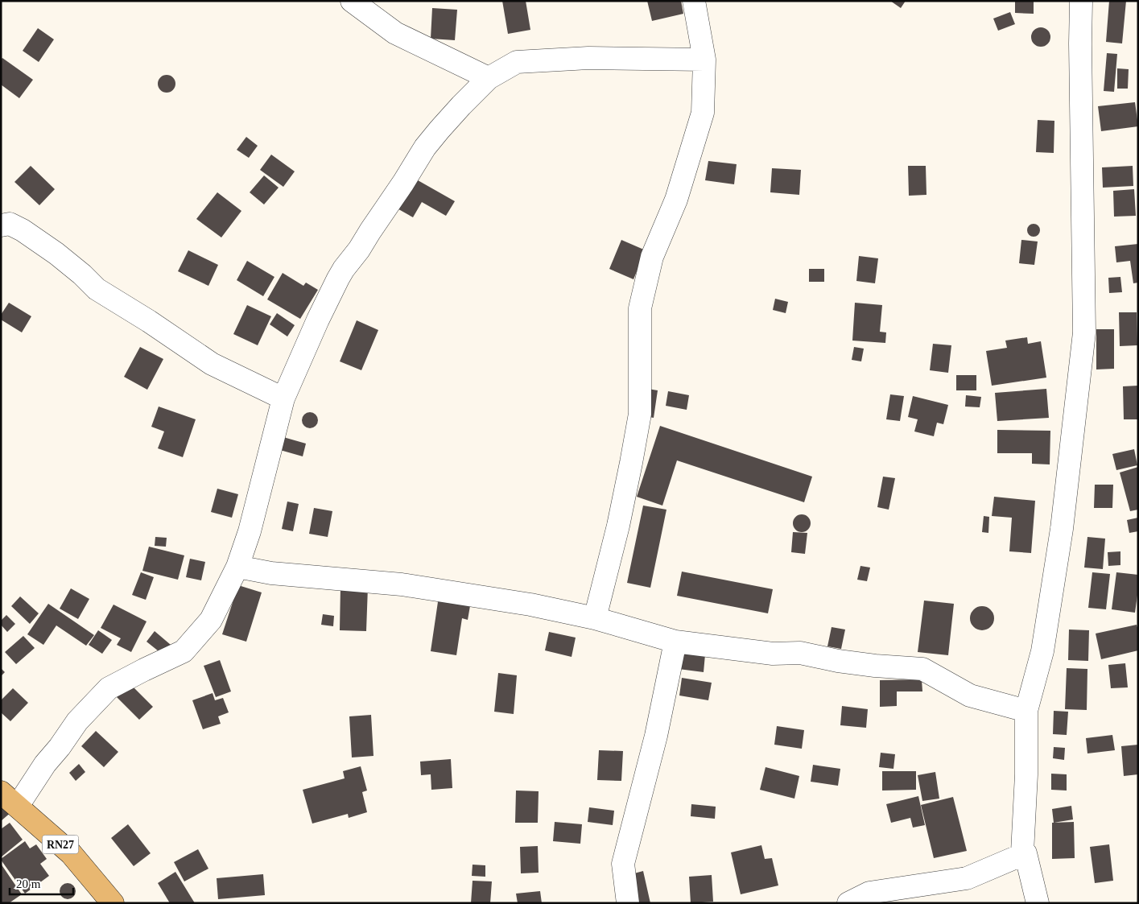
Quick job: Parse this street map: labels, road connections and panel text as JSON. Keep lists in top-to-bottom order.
{
  "streets": {
    "main road": ["RN27"]
  },
  "scale_bar": "20 m"
}
